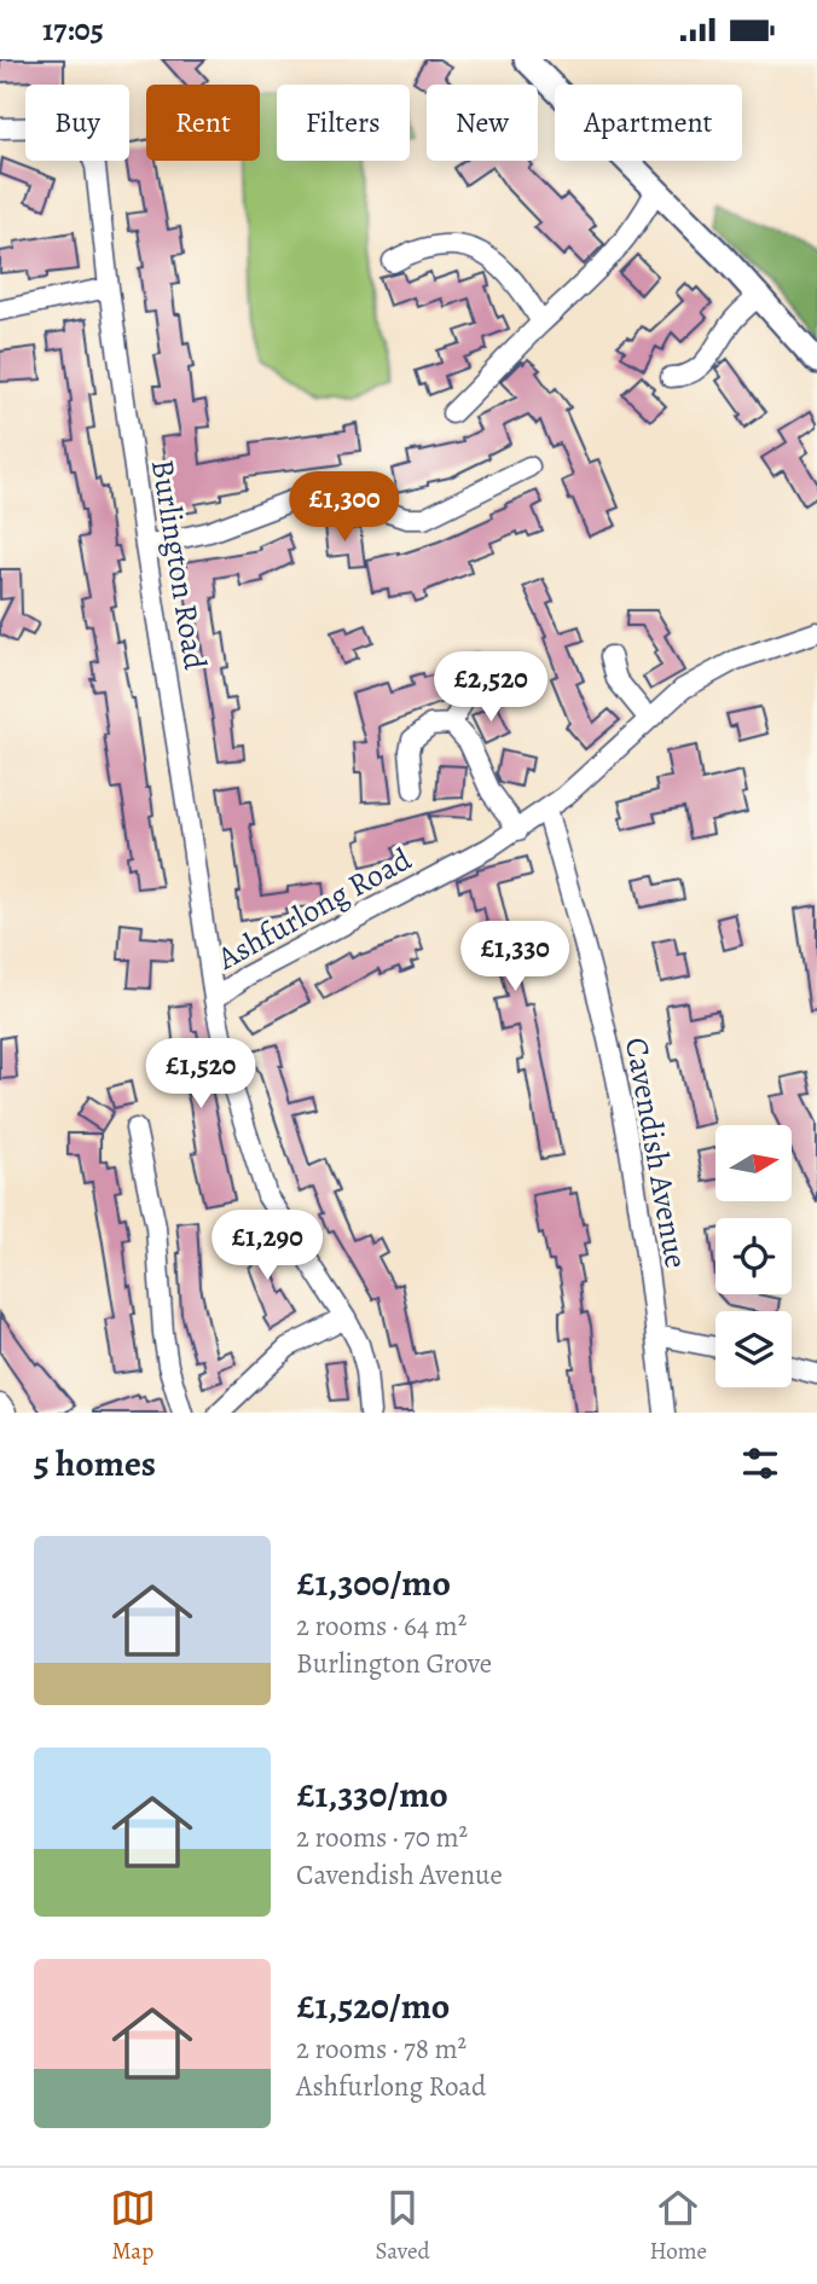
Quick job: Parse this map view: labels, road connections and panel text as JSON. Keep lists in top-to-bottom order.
{
  "streets": {
    "street": ["Burlington Road", "Ashfurlong Road", "Cavendish Avenue"]
  },
  "crossings": [
    ["Burlington Road", "Ashfurlong Road"],
    ["Ashfurlong Road", "Cavendish Avenue"]
  ],
  "north": "right",
  "page": {
    "status": "17:05",
    "chip": [
      "Buy",
      "Rent",
      "Filters",
      "New",
      "Apartment"
    ],
    "price": [
      "£1,300",
      "£2,520",
      "£1,330",
      "£1,520",
      "£1,290"
    ],
    "heading": "5 homes",
    "list": [
      {
        "name": "£1,300/mo",
        "note": "2 rooms · 64 m² · Burlington Grove"
      },
      {
        "name": "£1,330/mo",
        "note": "2 rooms · 70 m² · Cavendish Avenue"
      },
      {
        "name": "£1,520/mo",
        "note": "2 rooms · 78 m² · Ashfurlong Road"
      }
    ],
    "tabs": ["Map", "Saved", "Home"]
  }
}
